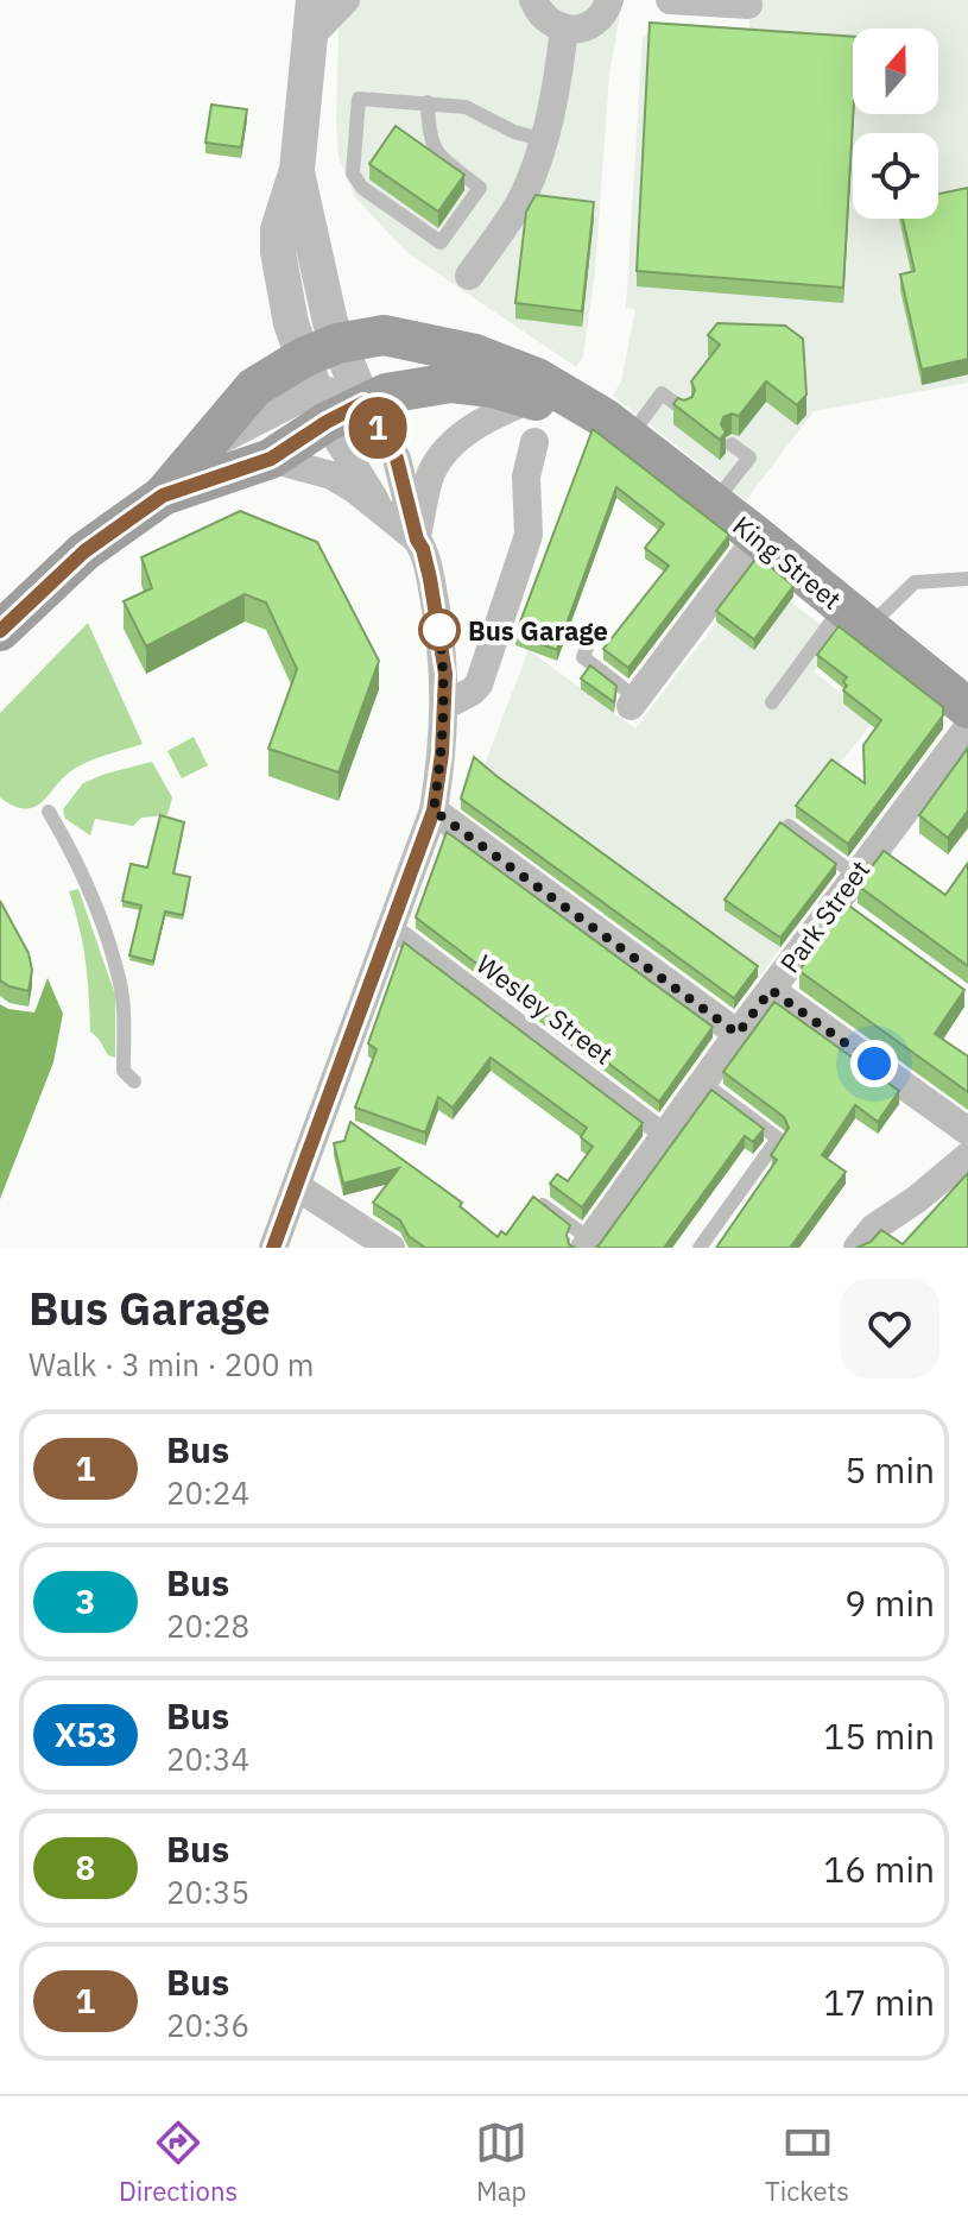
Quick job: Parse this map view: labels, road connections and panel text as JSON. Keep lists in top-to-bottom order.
{
  "streets": {
    "main road": ["King Street"],
    "street": ["Park Street", "Wesley Street"]
  },
  "crossings": [
    ["Park Street", "Wesley Street"]
  ],
  "places": ["Bus Garage"],
  "lines": ["bus line 1"],
  "north": "top",
  "page": {
    "on_map": "1",
    "heading": ["Bus Garage", "Walk · 3 min · 200 m"],
    "list": [
      {
        "mark": "1",
        "name": "Bus",
        "note": "20:24",
        "value": "5 min"
      },
      {
        "mark": "3",
        "name": "Bus",
        "note": "20:28",
        "value": "9 min"
      },
      {
        "mark": "X53",
        "name": "Bus",
        "note": "20:34",
        "value": "15 min"
      },
      {
        "mark": "8",
        "name": "Bus",
        "note": "20:35",
        "value": "16 min"
      },
      {
        "mark": "1",
        "name": "Bus",
        "note": "20:36",
        "value": "17 min"
      }
    ],
    "tabs": ["Directions", "Map", "Tickets"]
  }
}
